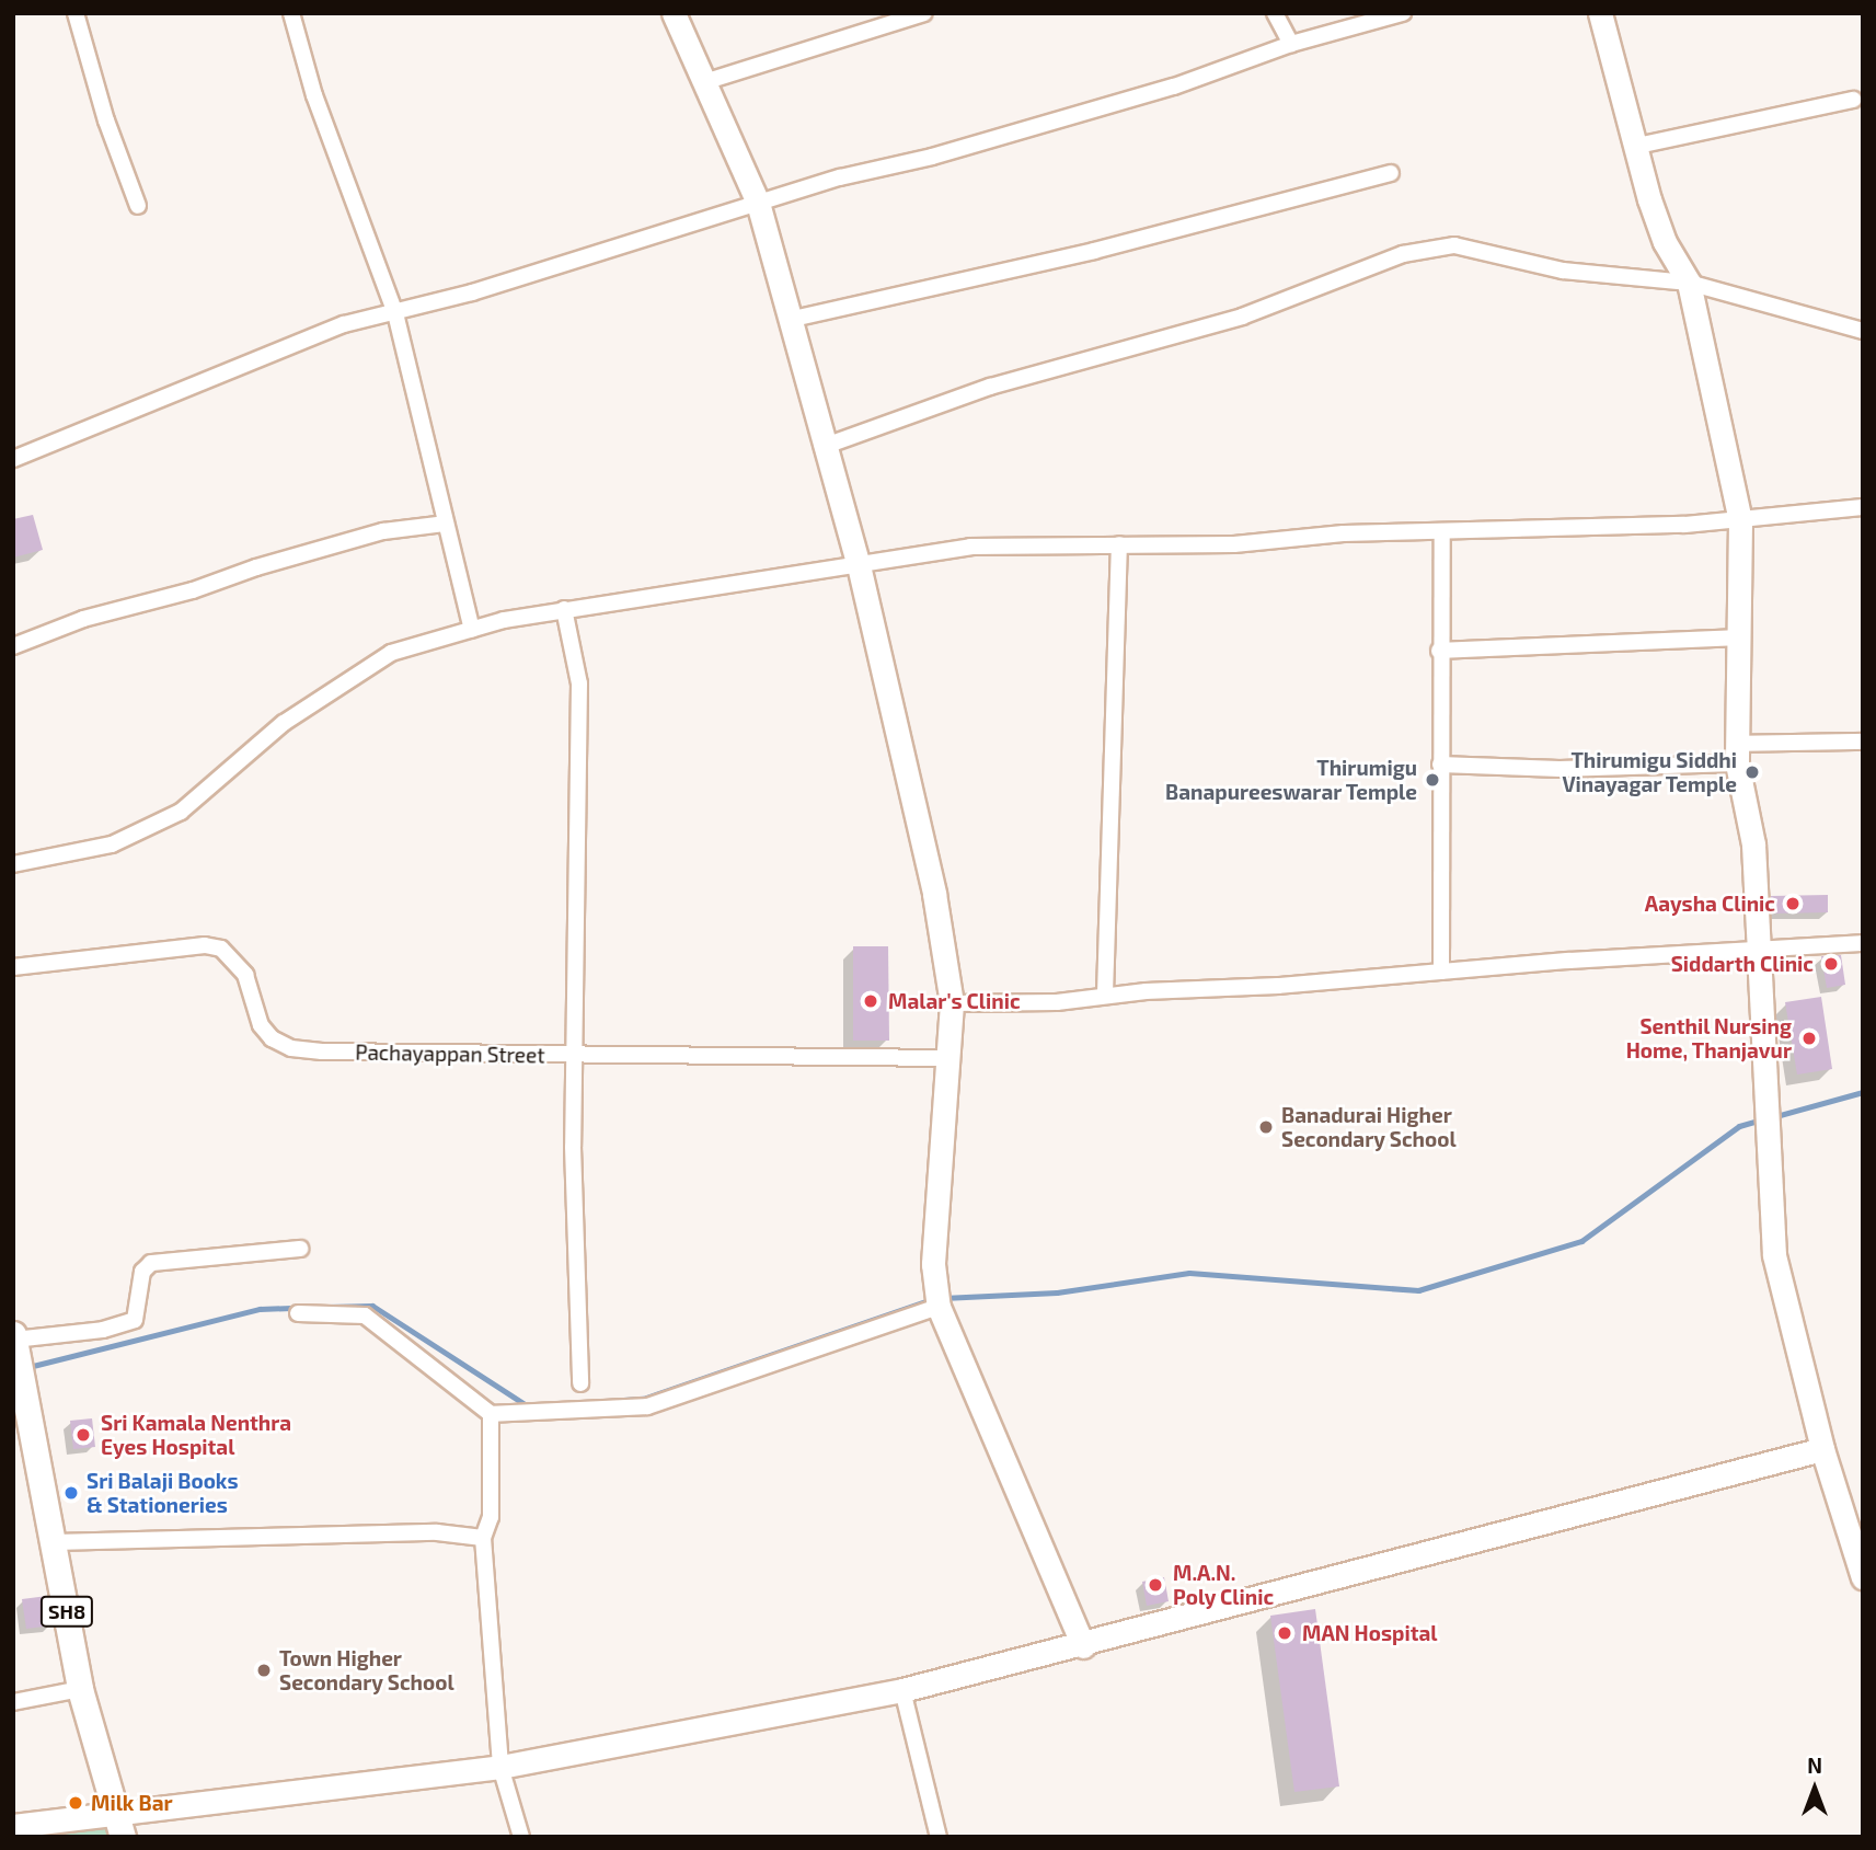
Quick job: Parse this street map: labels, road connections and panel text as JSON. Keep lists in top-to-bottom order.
{
  "streets": {
    "main road": ["SH8"],
    "street": ["Pachayappan Street"]
  },
  "places": [
    "Thirumigu Siddhi Vinayagar Temple",
    "Thirumigu Banapureeswarar Temple",
    "Aaysha Clinic",
    "Siddarth Clinic",
    "Malar's Clinic",
    "Senthil Nursing Home, Thanjavur",
    "Banadurai Higher Secondary School",
    "Sri Kamala Nenthra Eyes Hospital",
    "Sri Balaji Books & Stationeries",
    "M.A.N. Poly Clinic",
    "MAN Hospital",
    "Town Higher Secondary School",
    "Milk Bar"
  ],
  "north": "top"
}
